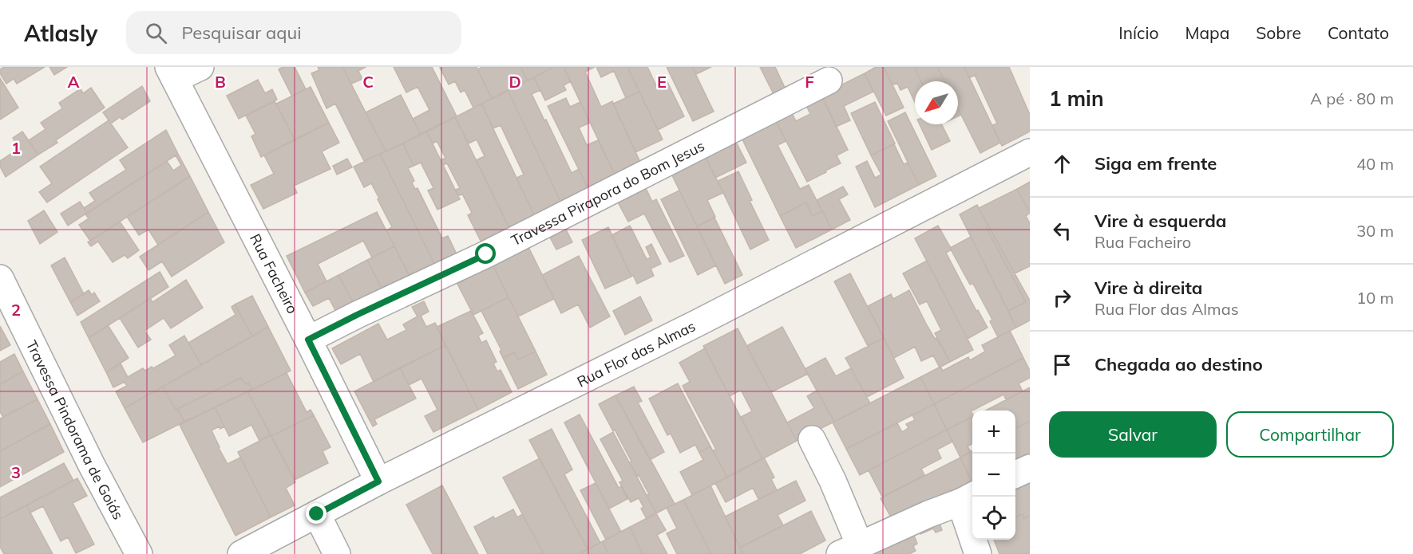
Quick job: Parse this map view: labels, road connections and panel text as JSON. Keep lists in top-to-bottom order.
{
  "streets": {
    "street": [
      "Travessa Pirapora do Bom Jesus",
      "Rua Facheiro",
      "Rua Flor das Almas",
      "Travessa Pindorama de Goiás"
    ]
  },
  "crossings": [
    ["Travessa Pirapora do Bom Jesus", "Rua Facheiro"],
    ["Rua Facheiro", "Rua Flor das Almas"]
  ],
  "north": "bottom left",
  "page": {
    "header": "Atlasly",
    "search": "Pesquisar aqui",
    "nav": [
      "Início",
      "Mapa",
      "Sobre",
      "Contato"
    ],
    "heading": ["1 min", "A pé · 80 m"],
    "list": [
      ["Siga em frente", "40 m"],
      ["Vire à esquerda", "Rua Facheiro", "30 m"],
      ["Vire à direita", "Rua Flor das Almas", "10 m"],
      "Chegada ao destino"
    ],
    "buttons": ["Salvar", "Compartilhar"],
    "map_buttons": ["+", "−"]
  },
  "grid": {
    "columns": [
      "A",
      "B",
      "C",
      "D",
      "E",
      "F"
    ],
    "rows": ["1", "2", "3"]
  }
}
